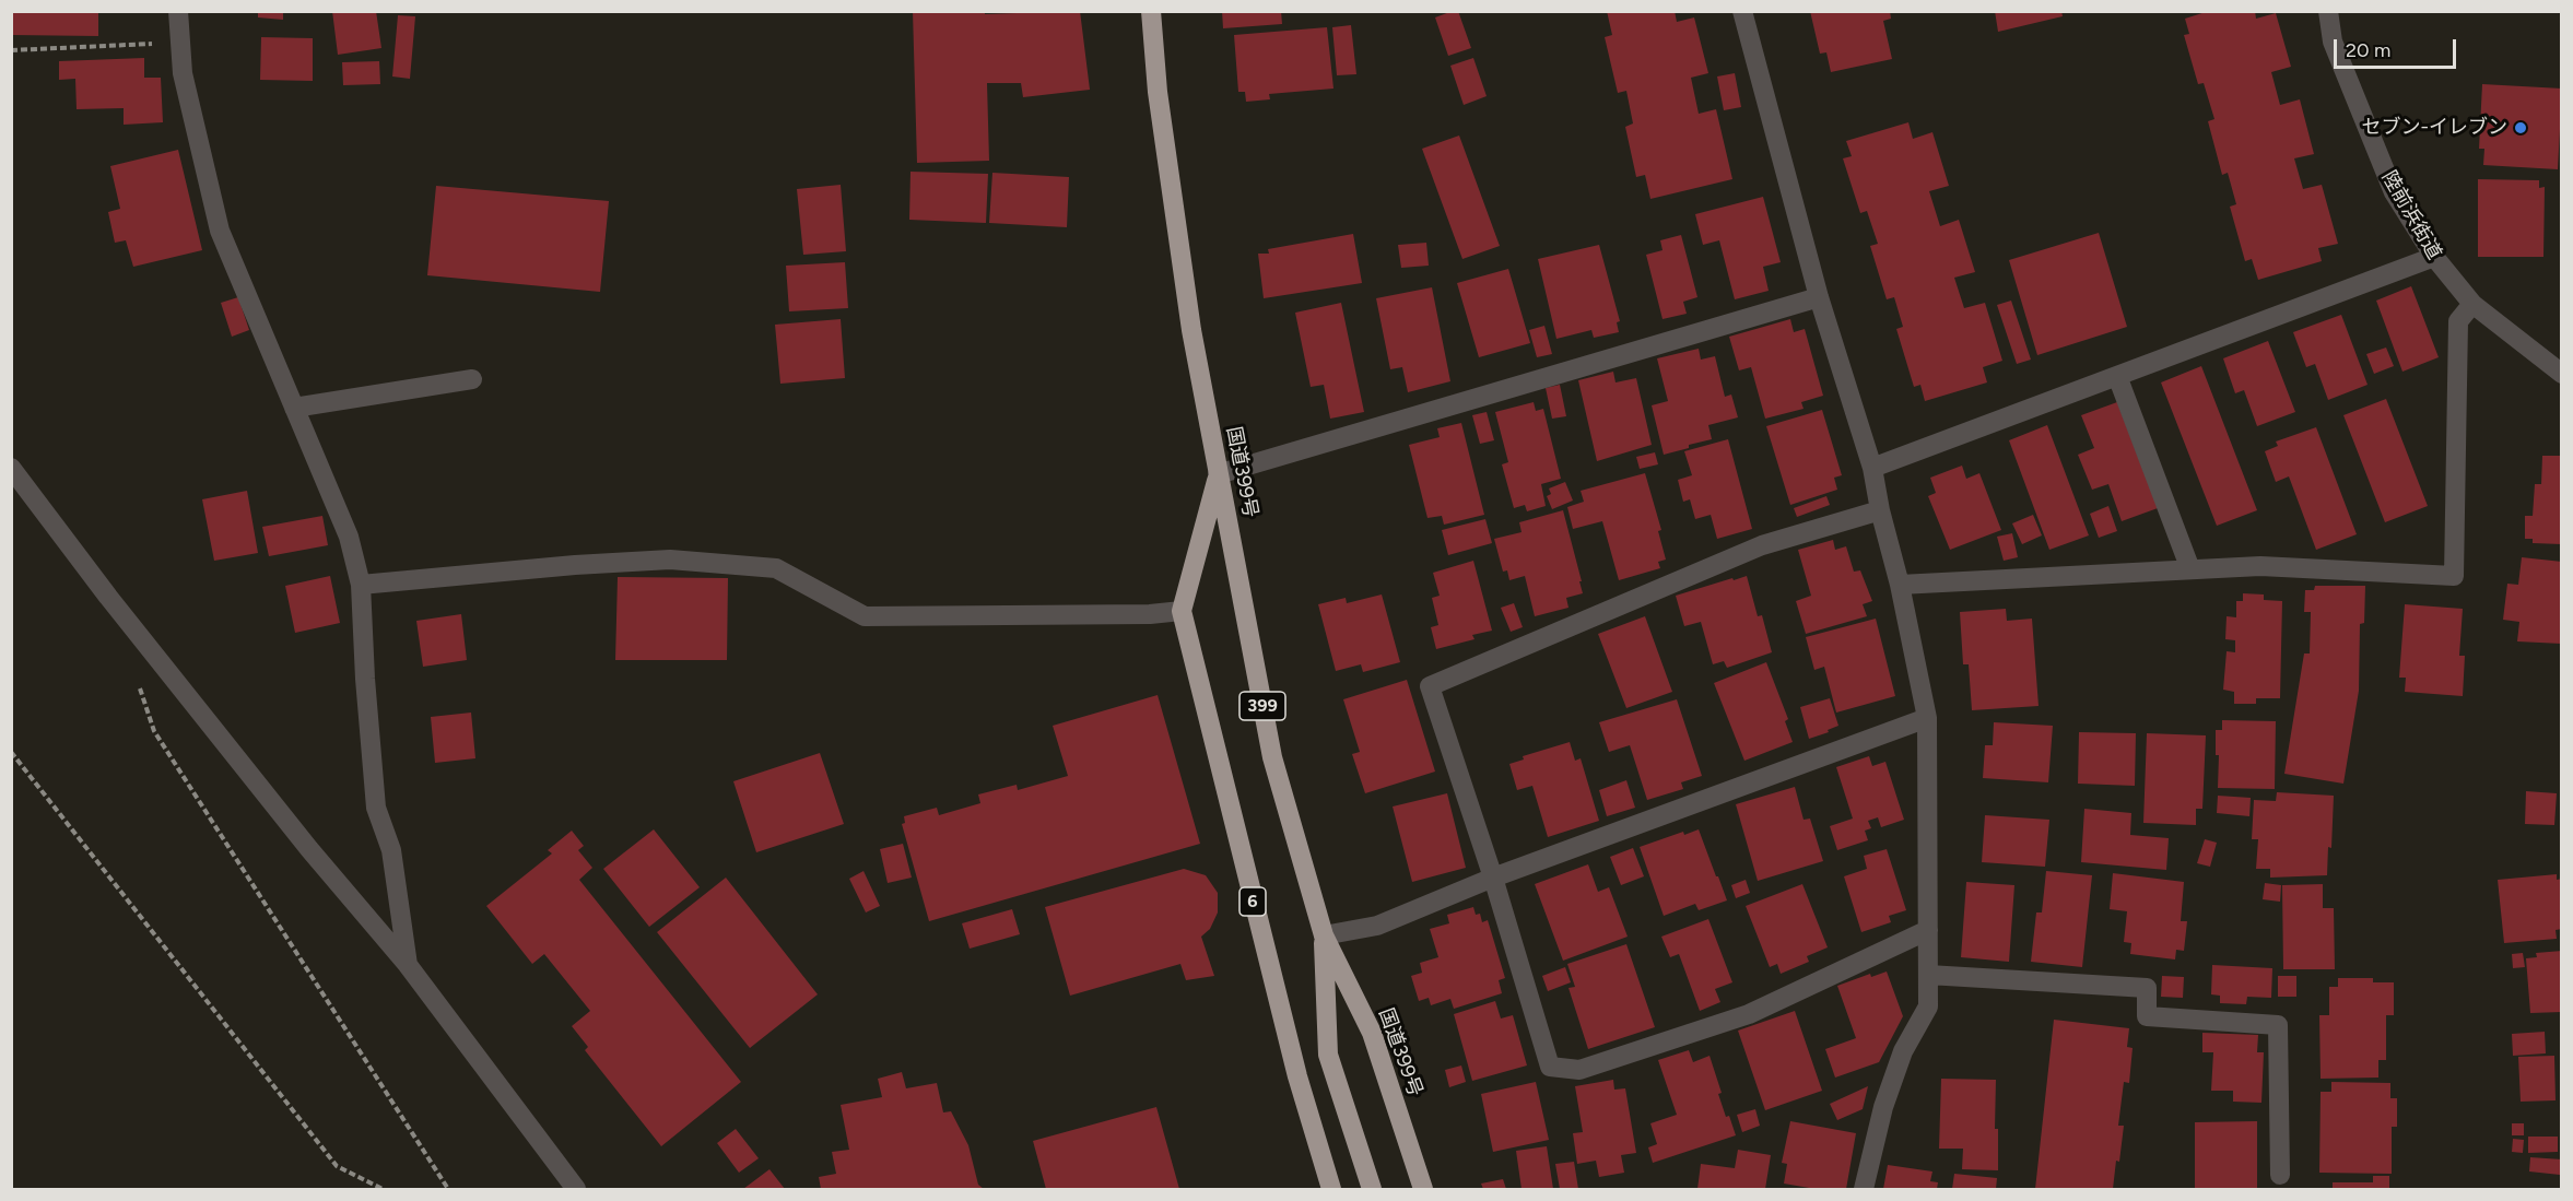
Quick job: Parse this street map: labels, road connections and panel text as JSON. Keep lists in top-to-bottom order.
{
  "streets": {
    "highway": ["国道399号", "399", "6"],
    "street": ["陸前浜街道"]
  },
  "crossings": [
    ["国道399号", "6"]
  ],
  "places": ["セブン-イレブン"],
  "scale_bar": "20 m"
}
